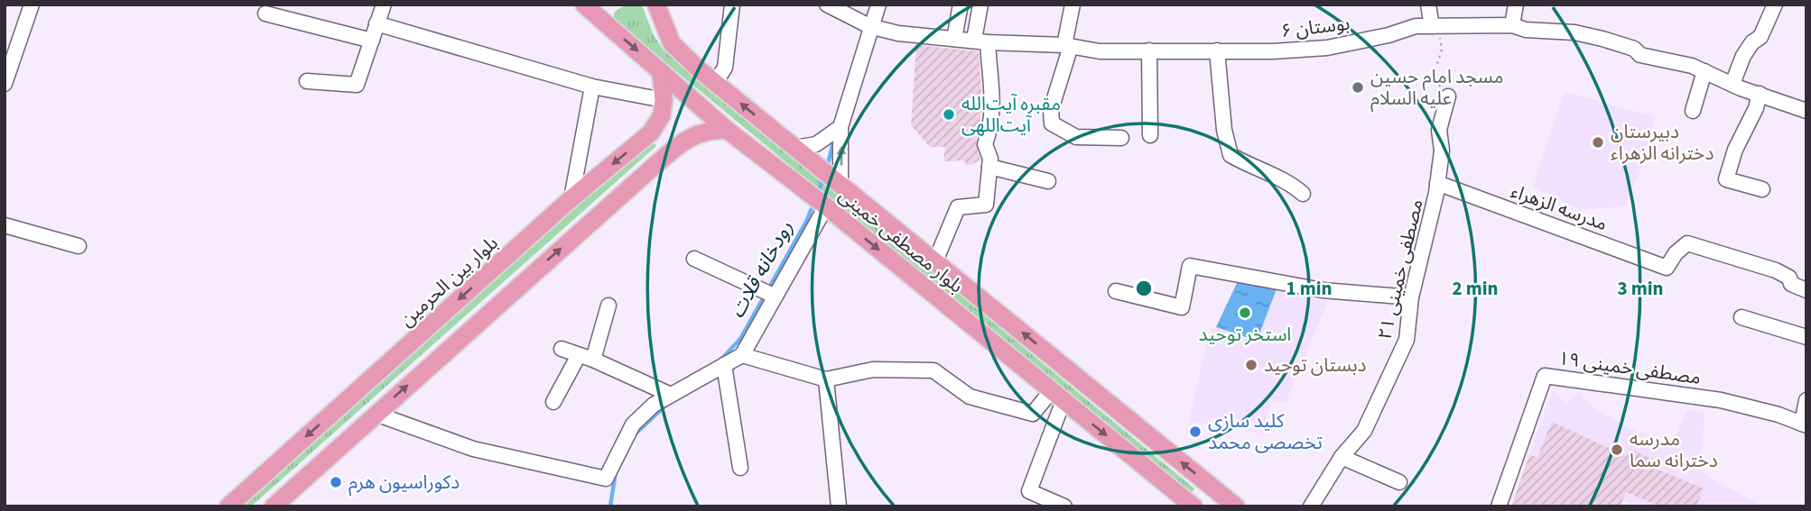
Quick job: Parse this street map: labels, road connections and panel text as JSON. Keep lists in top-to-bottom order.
{
  "streets": {
    "main road": ["بلوار مصطفی خمینی", "بلوار بین الحرمین"],
    "street": [
      "بوستان ۶",
      "مدرسه الزهراء",
      "مصطفی خمینی ۲۱",
      "مصطفی خمینی ۱۹"
    ]
  },
  "crossings": [
    ["مدرسه الزهراء", "مصطفی خمینی ۲۱"],
    ["بلوار مصطفی خمینی", "بلوار بین الحرمین"]
  ],
  "water": ["رودخانه قلات"],
  "places": [
    "مسجد امام حسین علیه السلام",
    "مقبره آیت‌الله آیت‌اللهی",
    "دبیرستان دخترانه الزهراء",
    "استخر توحید",
    "دبستان توحید",
    "کلید سازی تخصصی محمد",
    "مدرسه دخترانه سما",
    "دکوراسیون هرم"
  ],
  "rings": ["1 min", "2 min", "3 min"]
}
